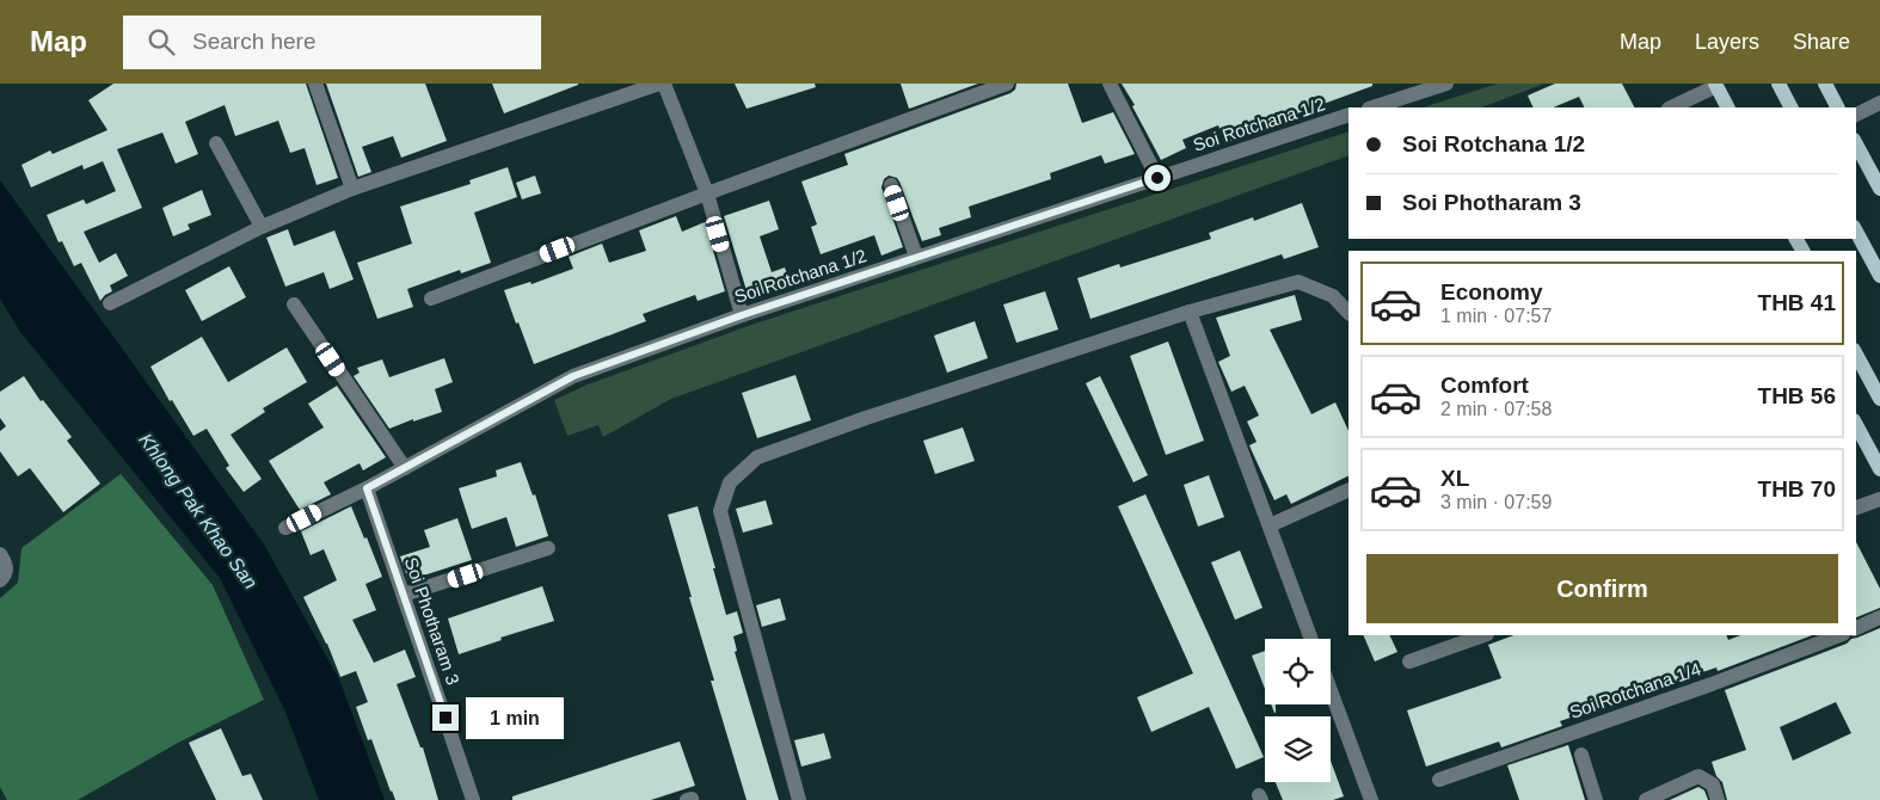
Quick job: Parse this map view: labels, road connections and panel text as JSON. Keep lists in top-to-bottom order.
{
  "streets": {
    "street": ["Soi Rotchana 1/2", "Soi Photharam 3", "Soi Rotchana 1/4"]
  },
  "crossings": [
    ["Soi Rotchana 1/2", "Soi Photharam 3"]
  ],
  "water": ["Khlong Pak Khao San"],
  "page": {
    "header": "Map",
    "search": "Search here",
    "nav": ["Map", "Layers", "Share"],
    "banner": ["Soi Rotchana 1/2", "Soi Photharam 3"],
    "list": [
      {
        "name": "Economy",
        "note": "1 min · 07:57",
        "value": "THB 41"
      },
      {
        "name": "Comfort",
        "note": "2 min · 07:58",
        "value": "THB 56"
      },
      {
        "name": "XL",
        "note": "3 min · 07:59",
        "value": "THB 70"
      }
    ],
    "buttons": "Confirm",
    "bubble": "1 min"
  }
}
